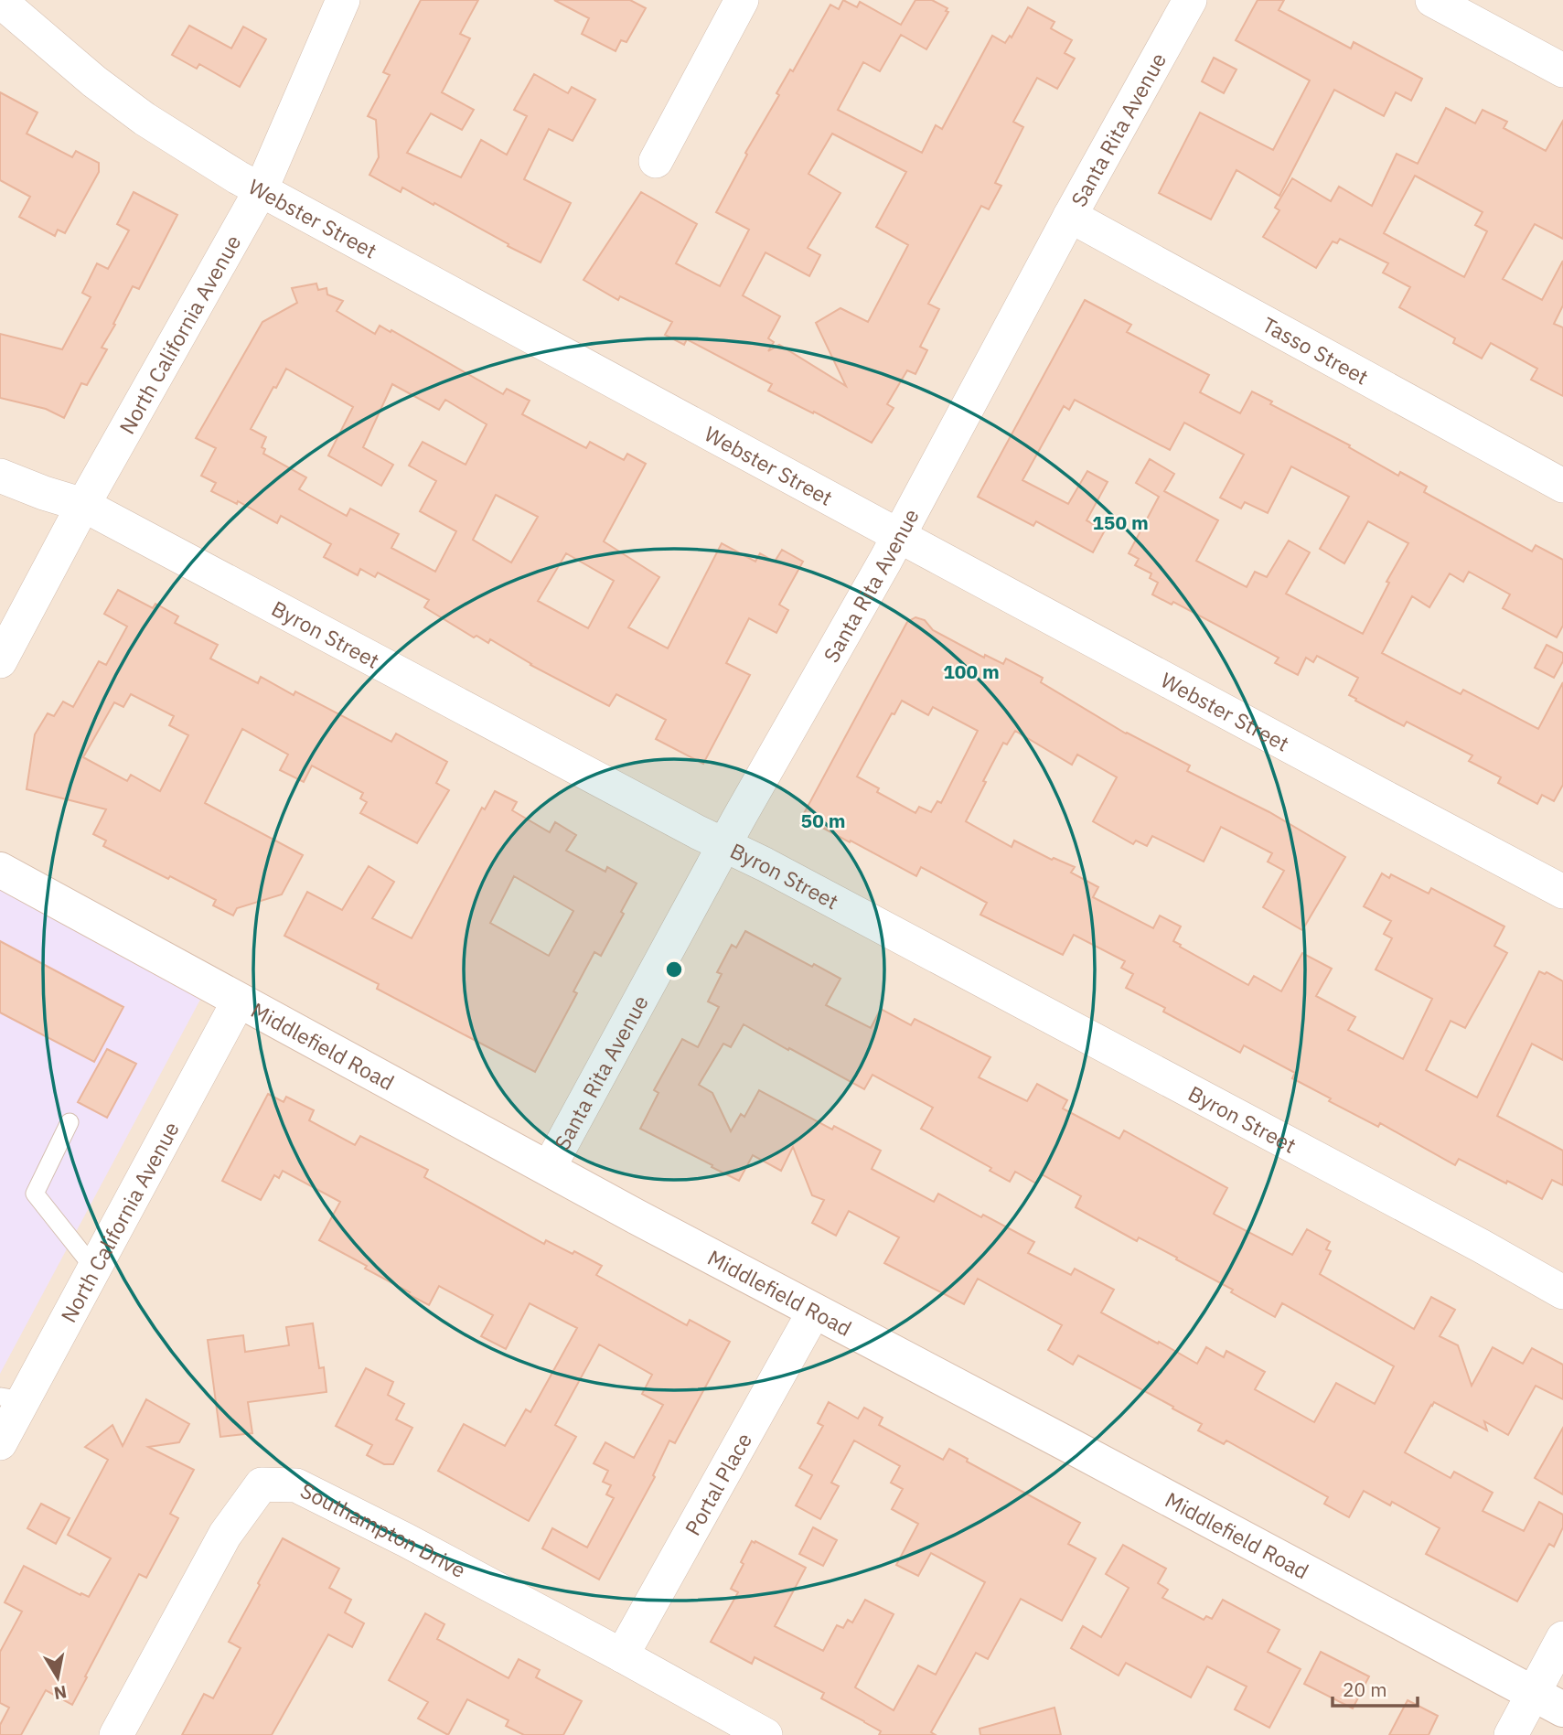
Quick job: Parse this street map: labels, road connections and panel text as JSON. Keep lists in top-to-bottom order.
{
  "streets": {
    "main road": ["Middlefield Road"],
    "street": [
      "Santa Rita Avenue",
      "Webster Street",
      "North California Avenue",
      "Tasso Street",
      "Byron Street",
      "Portal Place",
      "Southampton Drive"
    ]
  },
  "crossings": [
    ["Santa Rita Avenue", "Webster Street"],
    ["Santa Rita Avenue", "Tasso Street"],
    ["Santa Rita Avenue", "Byron Street"],
    ["Santa Rita Avenue", "Middlefield Road"],
    ["Webster Street", "North California Avenue"],
    ["North California Avenue", "Byron Street"],
    ["North California Avenue", "Middlefield Road"],
    ["Middlefield Road", "Portal Place"],
    ["Portal Place", "Southampton Drive"]
  ],
  "scale_bar": "20 m",
  "north": "bottom",
  "rings": ["150 m", "100 m", "50 m"]
}
